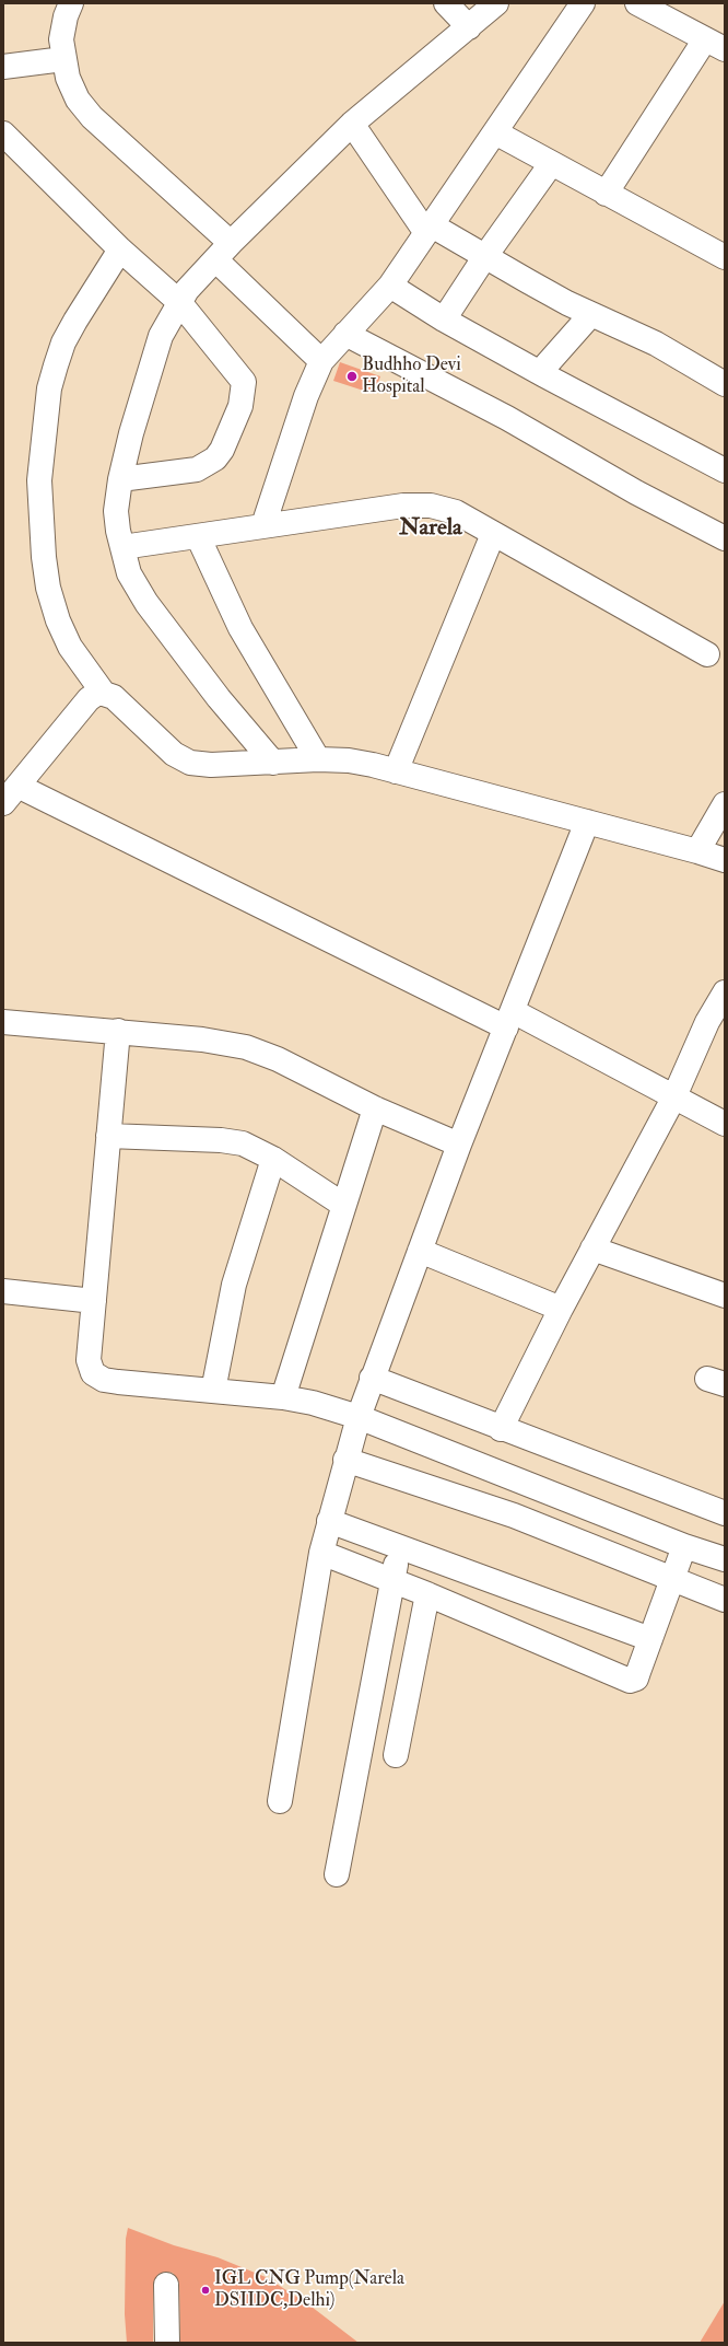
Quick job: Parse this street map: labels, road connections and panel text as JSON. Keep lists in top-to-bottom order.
{
  "districts": ["Narela"],
  "places": ["Budhho Devi Hospital", "IGL CNG Pump(Narela DSIIDC,Delhi)"]
}
